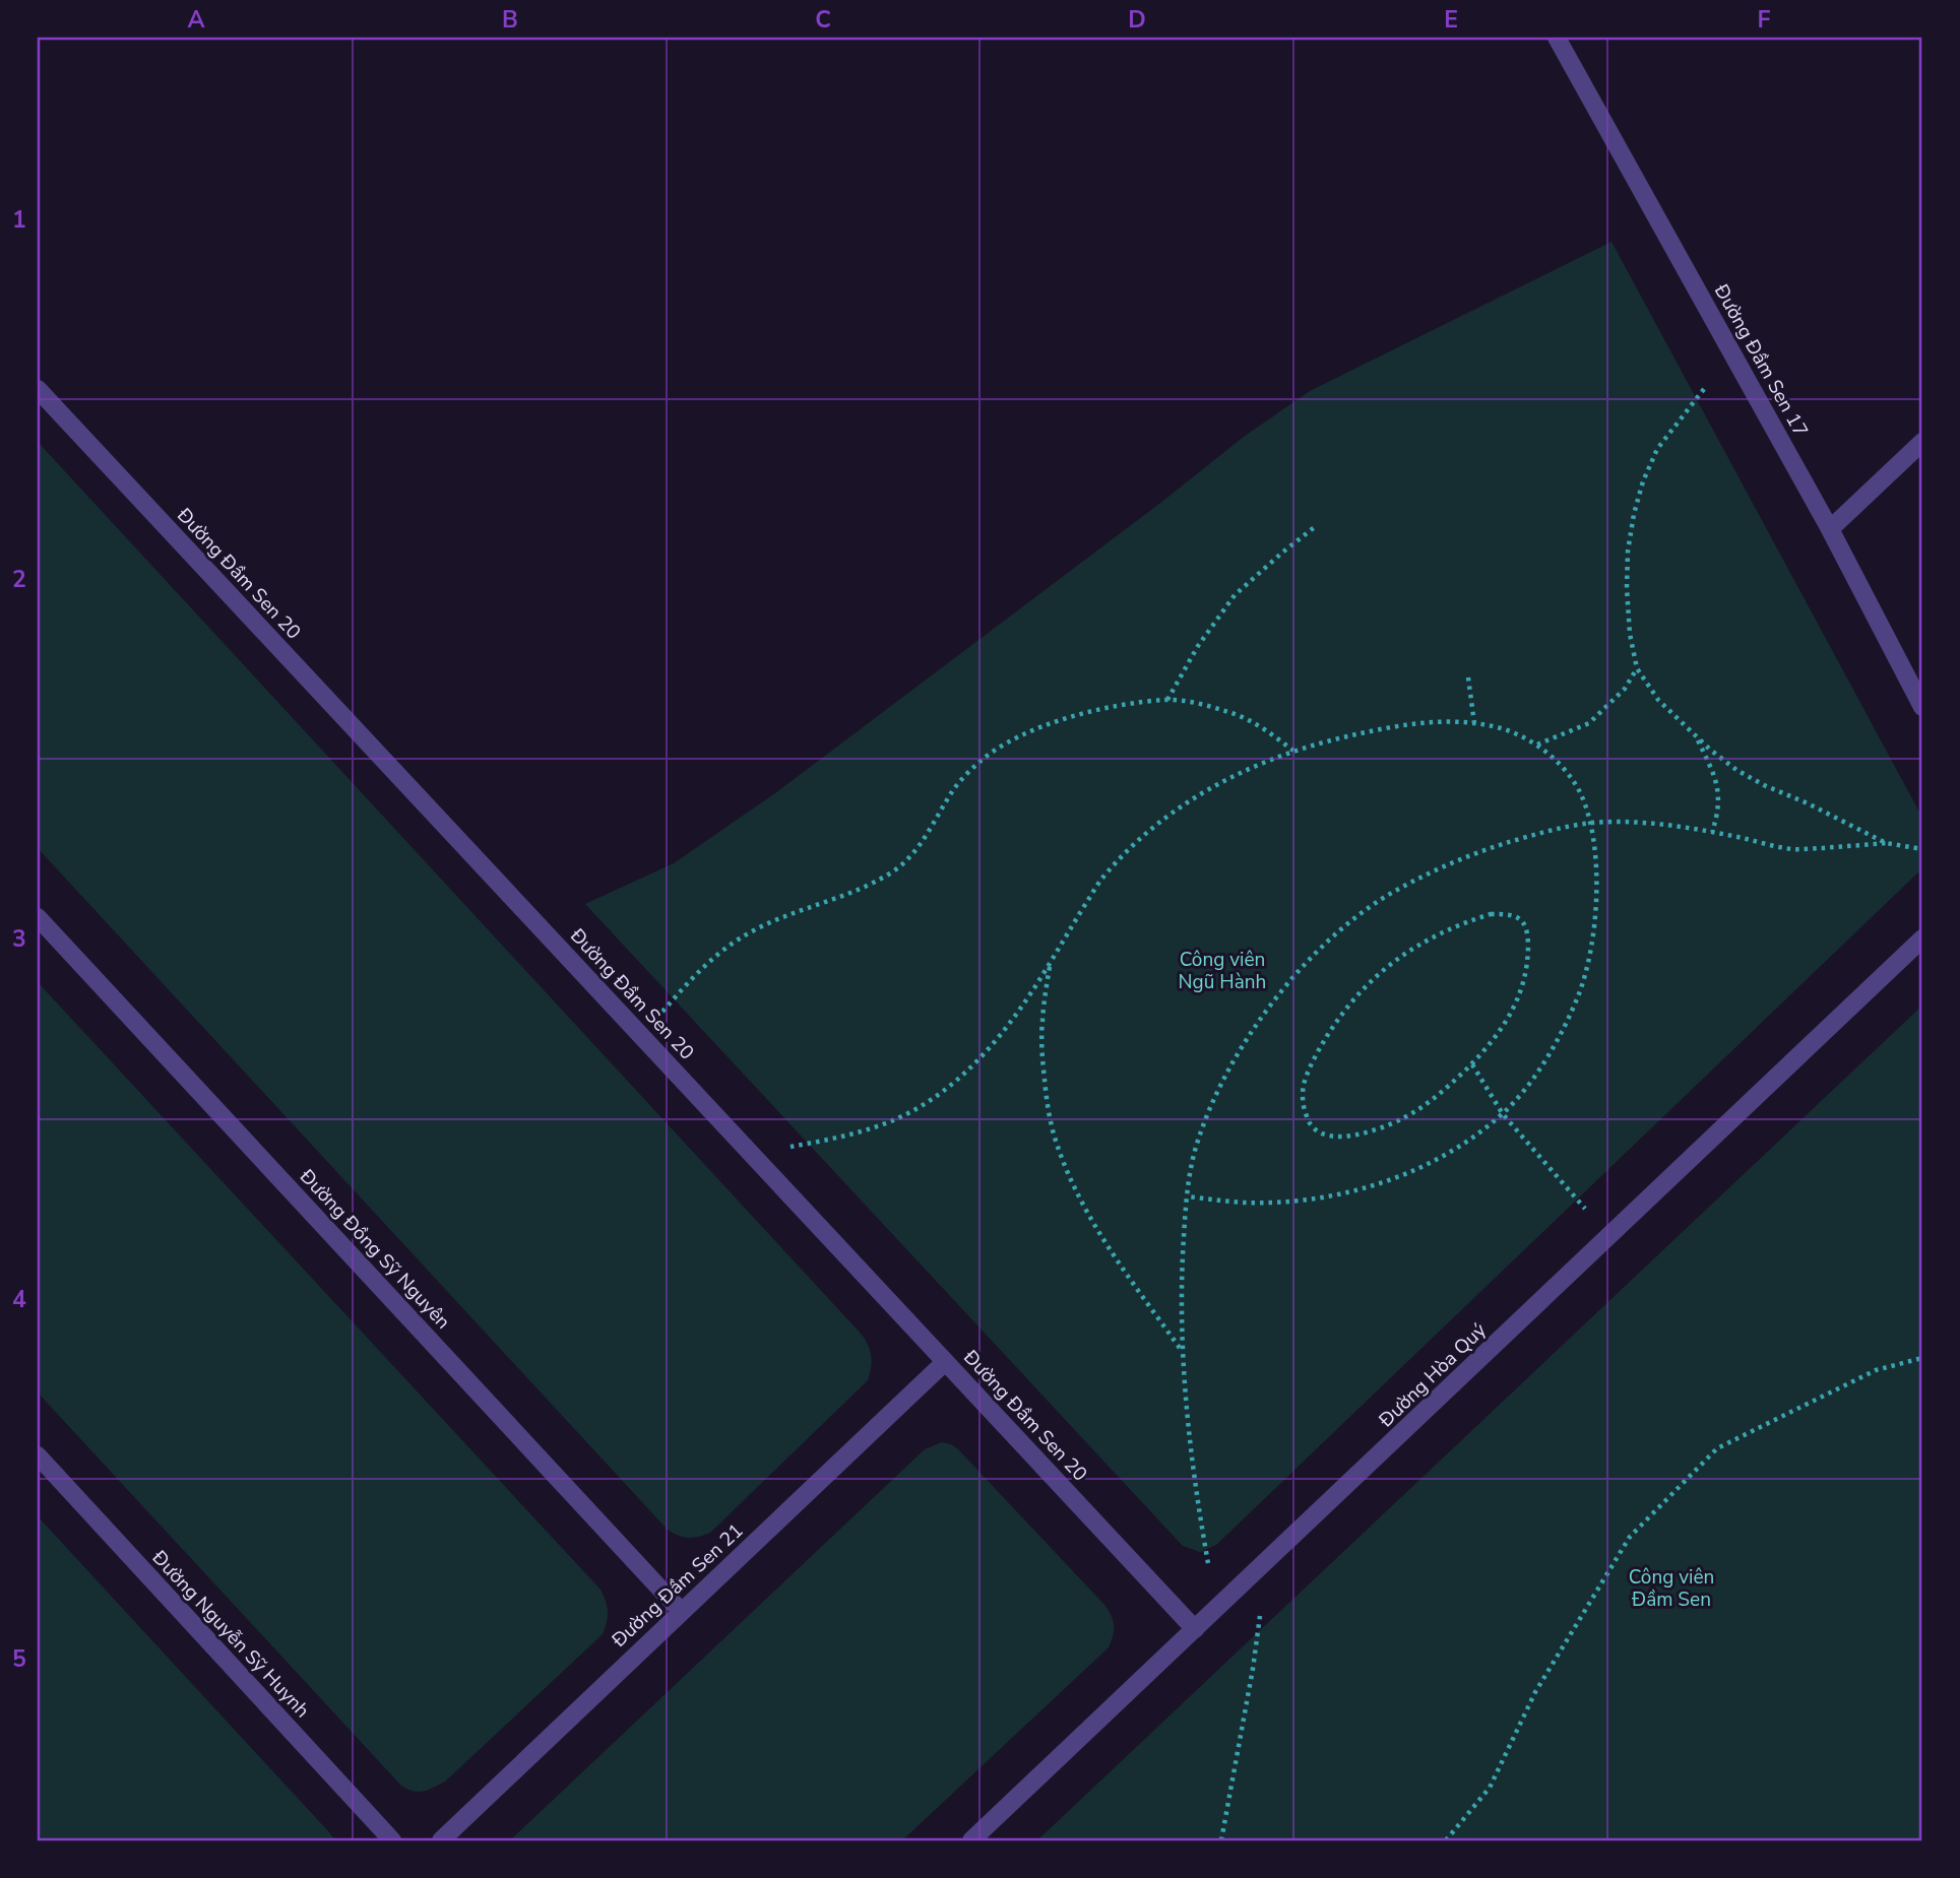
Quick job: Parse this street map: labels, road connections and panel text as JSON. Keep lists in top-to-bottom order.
{
  "streets": {
    "street": [
      "Đường Đầm Sen 17",
      "Đường Đầm Sen 20",
      "Đường Đồng Sỹ Nguyên",
      "Đường Hòa Quý",
      "Đường Đầm Sen 21",
      "Đường Nguyễn Sỹ Huynh"
    ]
  },
  "crossings": [
    ["Đường Đầm Sen 20", "Đường Hòa Quý"],
    ["Đường Đầm Sen 20", "Đường Đầm Sen 21"],
    ["Đường Đồng Sỹ Nguyên", "Đường Đầm Sen 21"]
  ],
  "parks": ["Công viên Ngũ Hành", "Công viên Đầm Sen"],
  "grid": {
    "columns": [
      "A",
      "B",
      "C",
      "D",
      "E",
      "F"
    ],
    "rows": [
      "1",
      "2",
      "3",
      "4",
      "5"
    ]
  }
}
